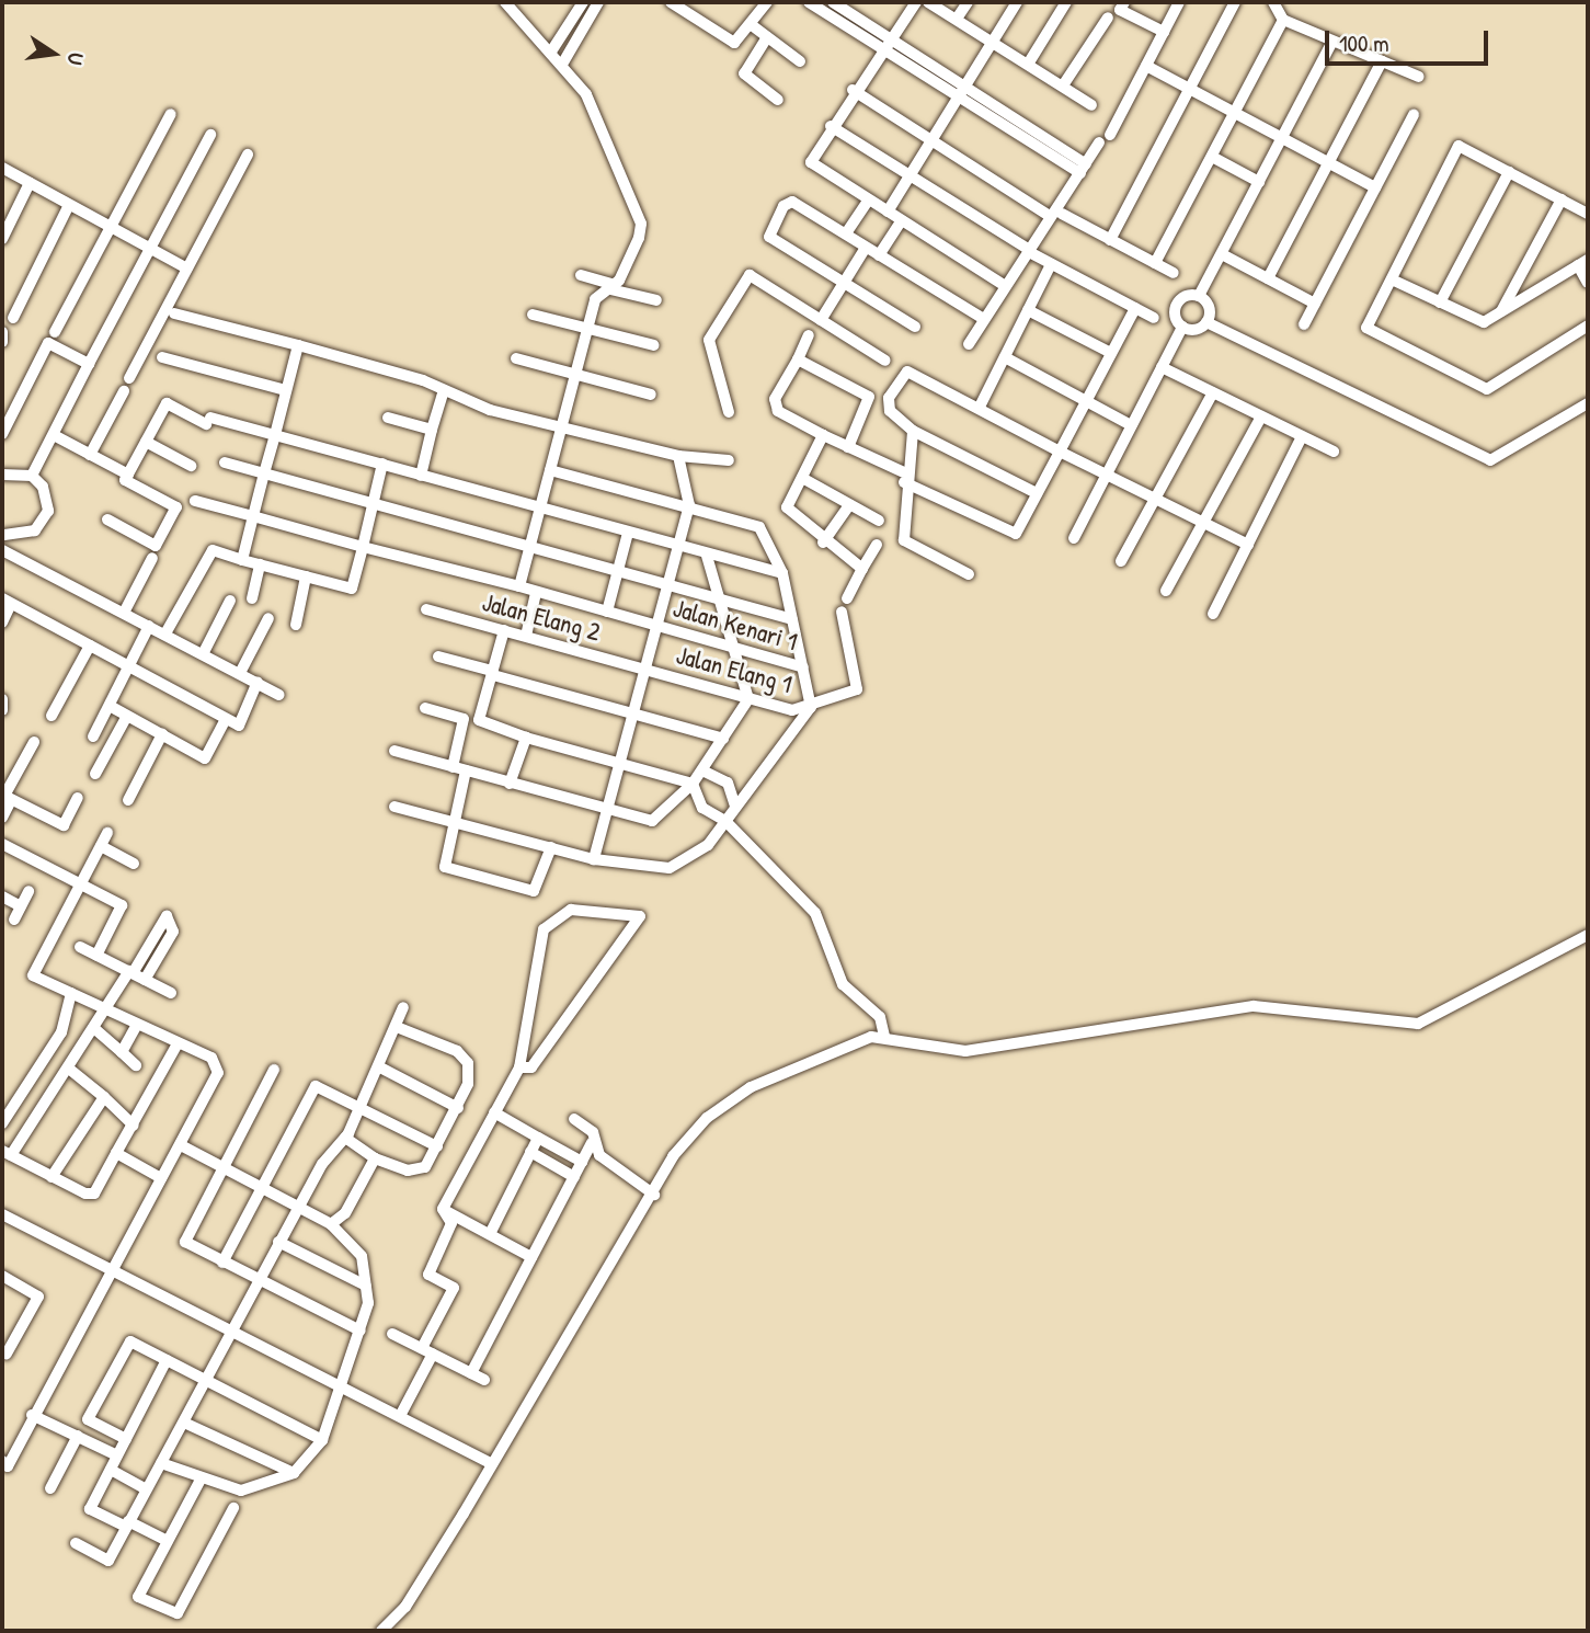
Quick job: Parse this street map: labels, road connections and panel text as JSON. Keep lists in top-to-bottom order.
{
  "streets": {
    "street": ["Jalan Elang 2", "Jalan Kenari 1", "Jalan Elang 1"]
  },
  "crossings": [
    ["Jalan Elang 2", "Jalan Elang 1"]
  ],
  "scale_bar": "100 m",
  "north": "right"
}
